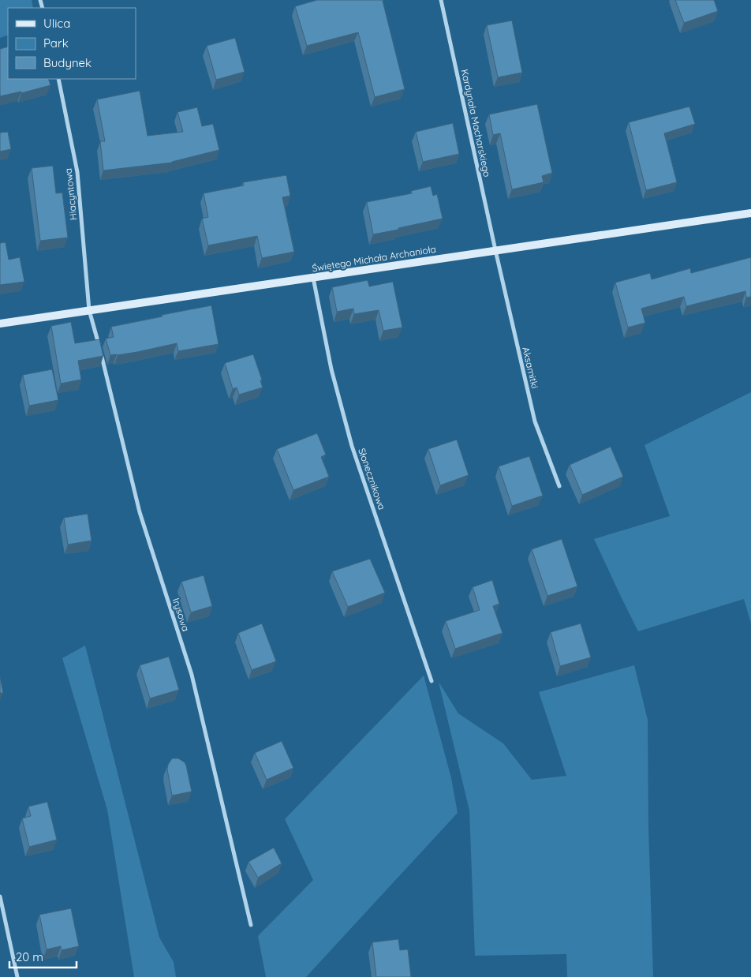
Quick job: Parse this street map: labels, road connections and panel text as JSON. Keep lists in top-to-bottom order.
{
  "streets": {
    "street": [
      "Kardynała Macharskiego",
      "Hiacyntowa",
      "Świętego Michała Archanioła",
      "Aksamitki",
      "Słonecznikowa",
      "Irysowa"
    ]
  },
  "crossings": [
    ["Kardynała Macharskiego", "Świętego Michała Archanioła"],
    ["Kardynała Macharskiego", "Aksamitki"],
    ["Hiacyntowa", "Świętego Michała Archanioła"],
    ["Świętego Michała Archanioła", "Aksamitki"],
    ["Świętego Michała Archanioła", "Słonecznikowa"]
  ],
  "legend": ["Ulica", "Park", "Budynek"],
  "scale_bar": "20 m"
}
